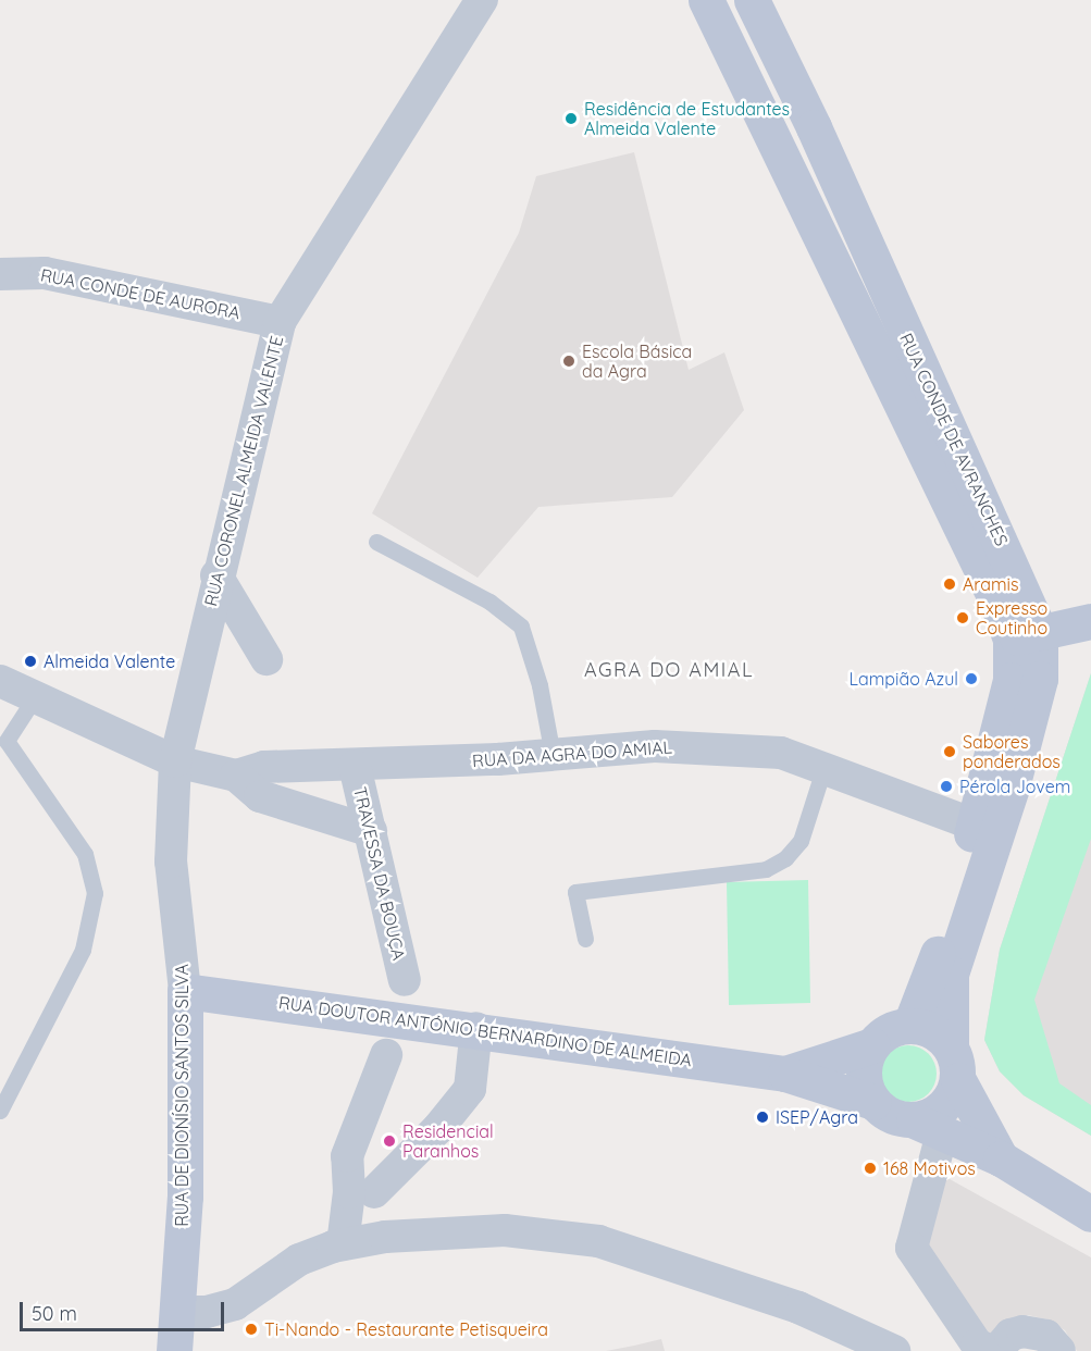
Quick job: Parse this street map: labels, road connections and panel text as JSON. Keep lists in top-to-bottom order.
{
  "streets": {
    "street": [
      "RUA CONDE DE AURORA",
      "RUA CONDE DE AVRANCHES",
      "RUA CORONEL ALMEIDA VALENTE",
      "RUA DA AGRA DO AMIAL",
      "TRAVESSA DA BOUÇA",
      "RUA DOUTOR ANTÓNIO BERNARDINO DE ALMEIDA",
      "RUA DE DIONÍSIO SANTOS SILVA"
    ]
  },
  "crossings": [
    ["RUA CONDE DE AURORA", "RUA CORONEL ALMEIDA VALENTE"],
    ["RUA CONDE DE AVRANCHES", "RUA DA AGRA DO AMIAL"],
    ["RUA CONDE DE AVRANCHES", "RUA DOUTOR ANTÓNIO BERNARDINO DE ALMEIDA"],
    ["RUA CORONEL ALMEIDA VALENTE", "RUA DA AGRA DO AMIAL"],
    ["RUA CORONEL ALMEIDA VALENTE", "RUA DE DIONÍSIO SANTOS SILVA"],
    ["RUA DA AGRA DO AMIAL", "TRAVESSA DA BOUÇA"],
    ["RUA DA AGRA DO AMIAL", "RUA DE DIONÍSIO SANTOS SILVA"],
    ["RUA DOUTOR ANTÓNIO BERNARDINO DE ALMEIDA", "RUA DE DIONÍSIO SANTOS SILVA"]
  ],
  "districts": ["AGRA DO AMIAL"],
  "places": [
    "Residência de Estudantes Almeida Valente",
    "Escola Básica da Agra",
    "Aramis",
    "Expresso Coutinho",
    "Almeida Valente",
    "Lampião Azul",
    "Sabores ponderados",
    "Pérola Jovem",
    "ISEP/Agra",
    "Residencial Paranhos",
    "168 Motivos",
    "Ti-Nando - Restaurante Petisqueira"
  ],
  "scale_bar": "50 m"
}
